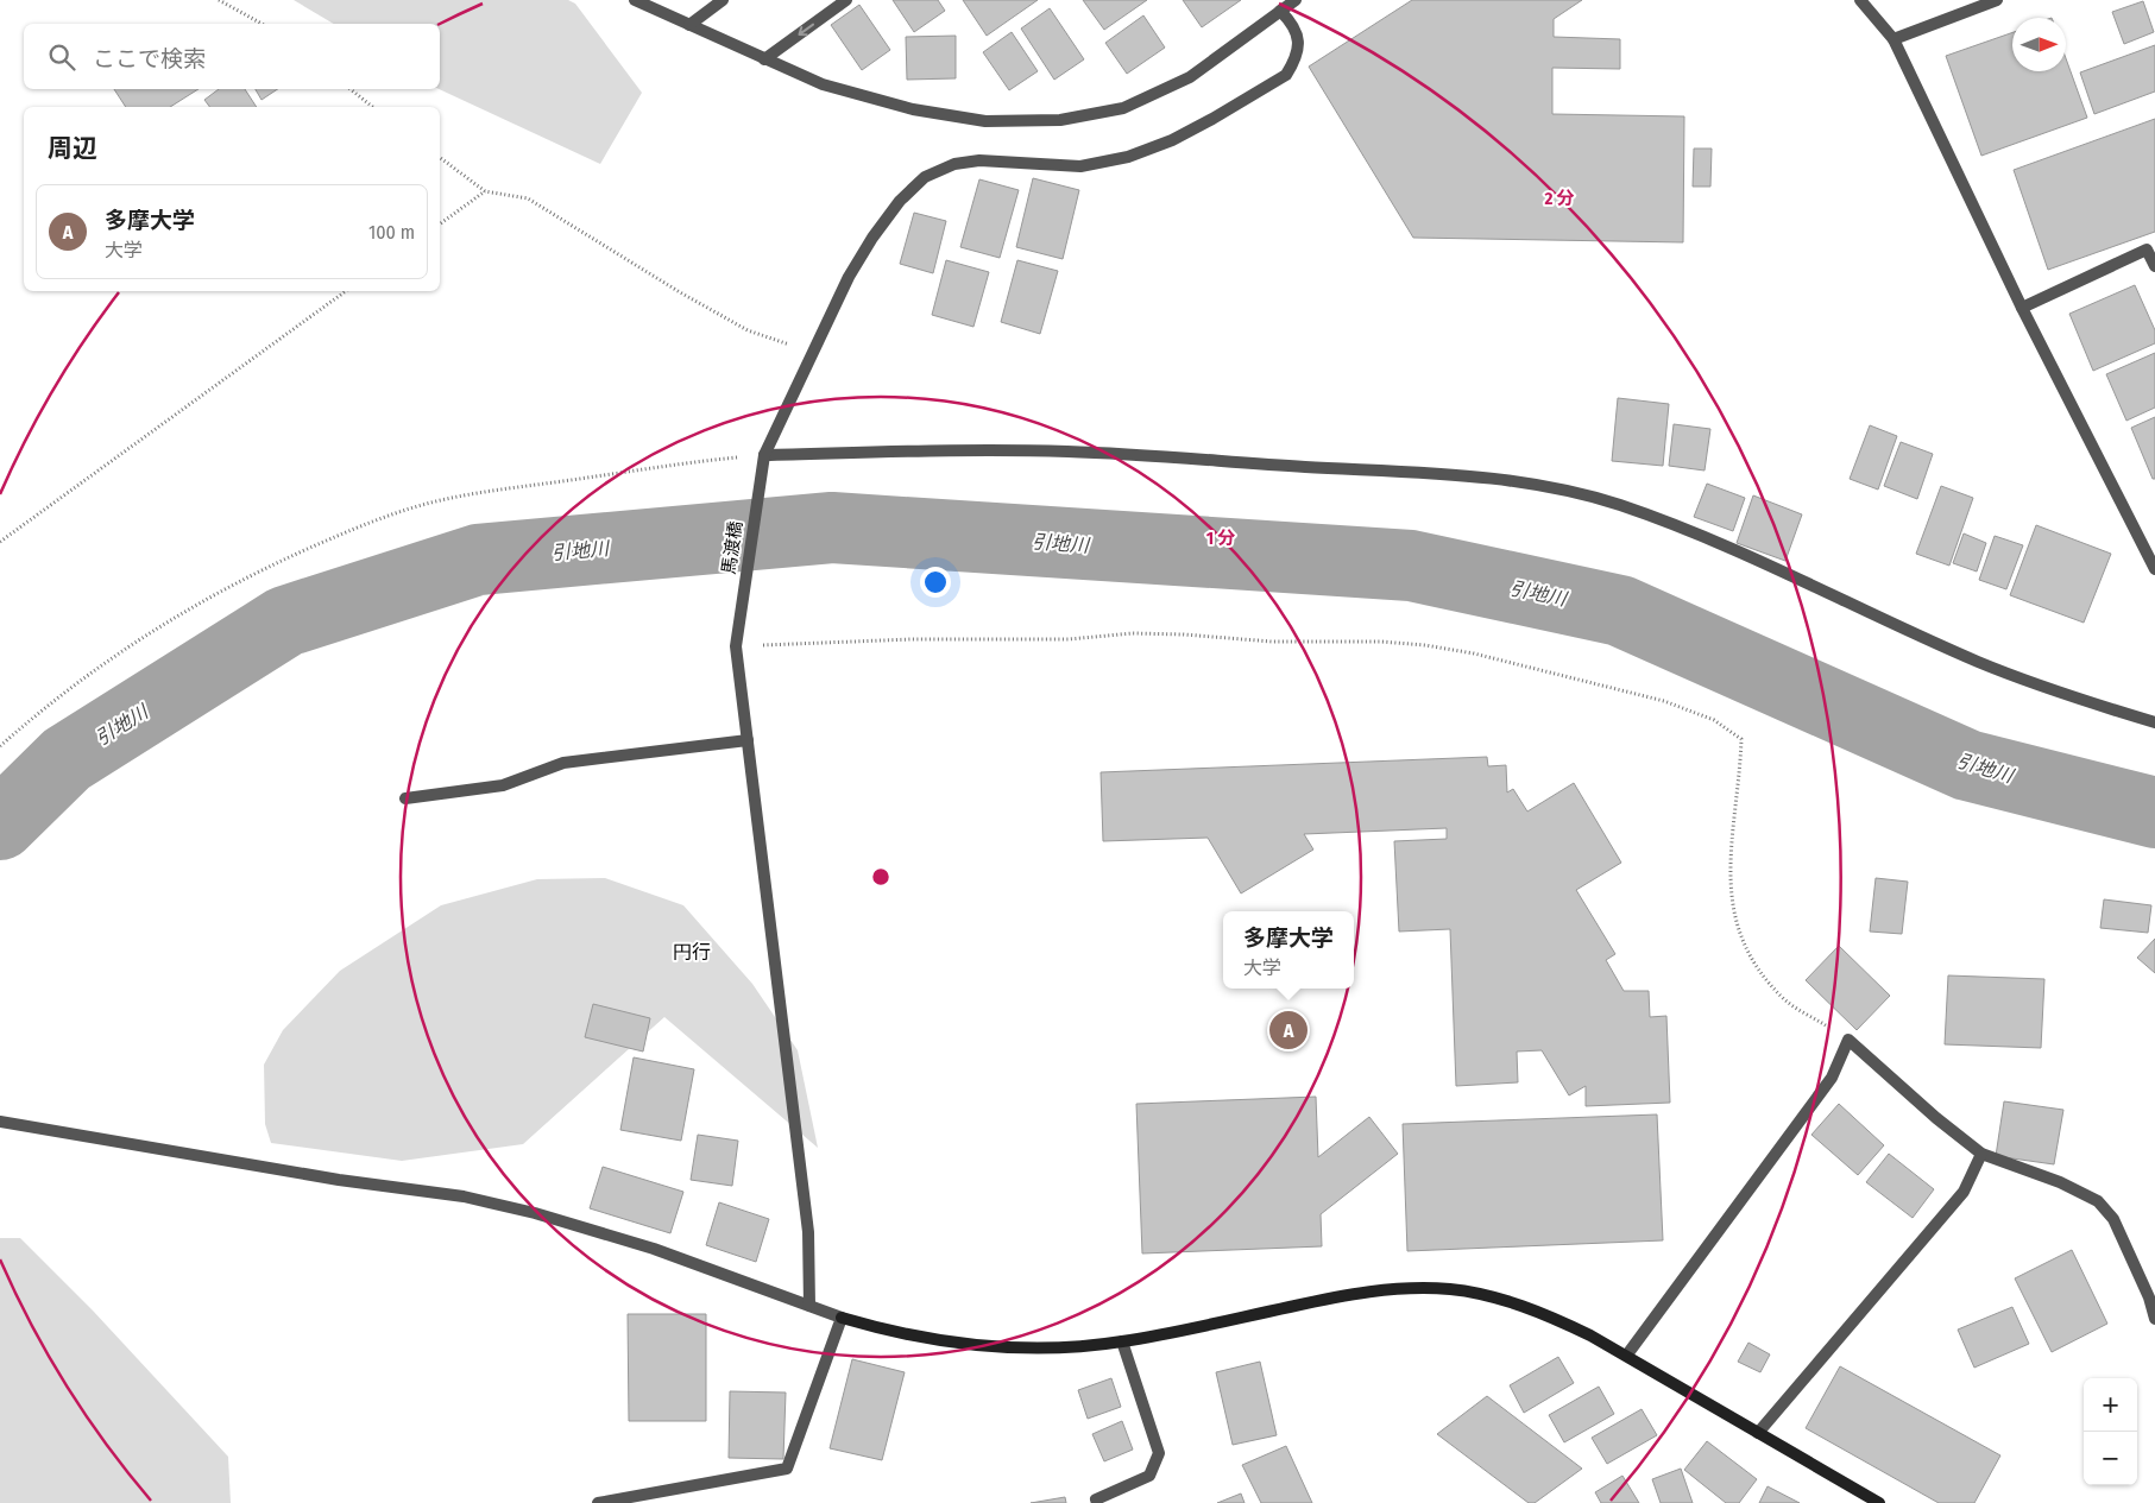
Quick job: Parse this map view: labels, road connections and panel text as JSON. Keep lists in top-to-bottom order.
{
  "streets": {
    "street": ["馬渡橋"]
  },
  "districts": ["円行"],
  "water": ["引地川"],
  "north": "right",
  "page": {
    "search": "ここで検索",
    "heading": "周辺",
    "list": [
      {
        "mark": "A",
        "name": "多摩大学",
        "note": "大学",
        "value": "100 m"
      }
    ],
    "popup": ["多摩大学", "大学"],
    "pins": "A",
    "map_buttons": ["+", "−"]
  },
  "rings": ["2 分", "1 分"]
}
